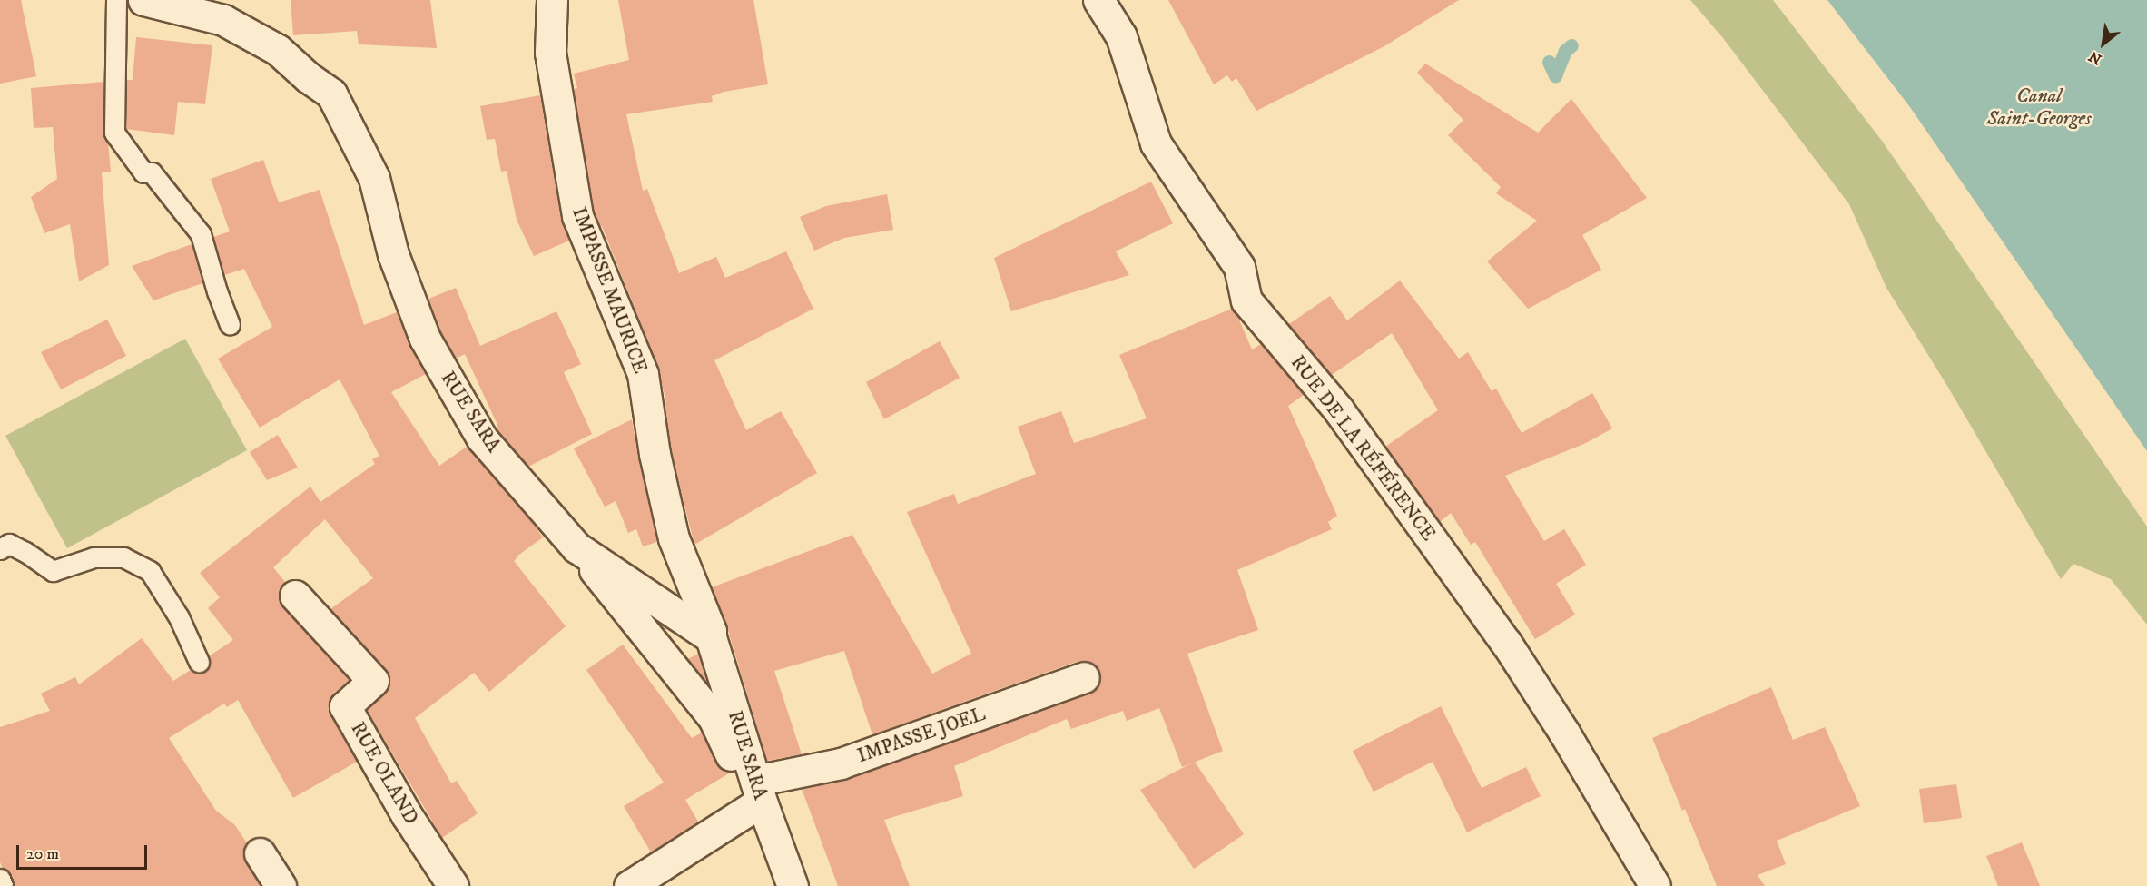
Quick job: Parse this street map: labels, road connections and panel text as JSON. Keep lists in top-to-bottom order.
{
  "streets": {
    "street": [
      "IMPASSE MAURICE",
      "RUE SARA",
      "RUE DE LA RÉFÉRENCE",
      "IMPASSE JOEL",
      "RUE OLAND"
    ]
  },
  "crossings": [
    ["IMPASSE MAURICE", "RUE SARA"],
    ["RUE SARA", "IMPASSE JOEL"]
  ],
  "water": ["Canal Saint-Georges"],
  "scale_bar": "20 m",
  "north": "bottom left"
}
